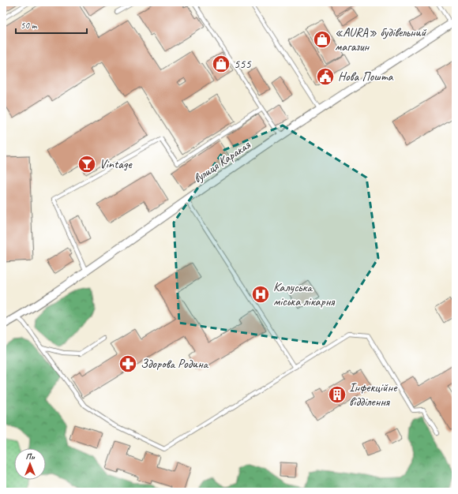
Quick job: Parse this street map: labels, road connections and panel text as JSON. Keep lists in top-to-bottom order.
{
  "streets": {
    "street": ["вулиця Каракая"]
  },
  "places": {
    "shop": ["«AURA» будівельний магазин", "555"],
    "public building": ["Нова Пошта"],
    "bar": ["Vintage"],
    "hospital": ["Калуська міська лікарня"],
    "pharmacy": ["Здорова Родина"],
    "building": ["Інфекційне відділення"]
  },
  "scale_bar": "50 m",
  "north": "top"
}
